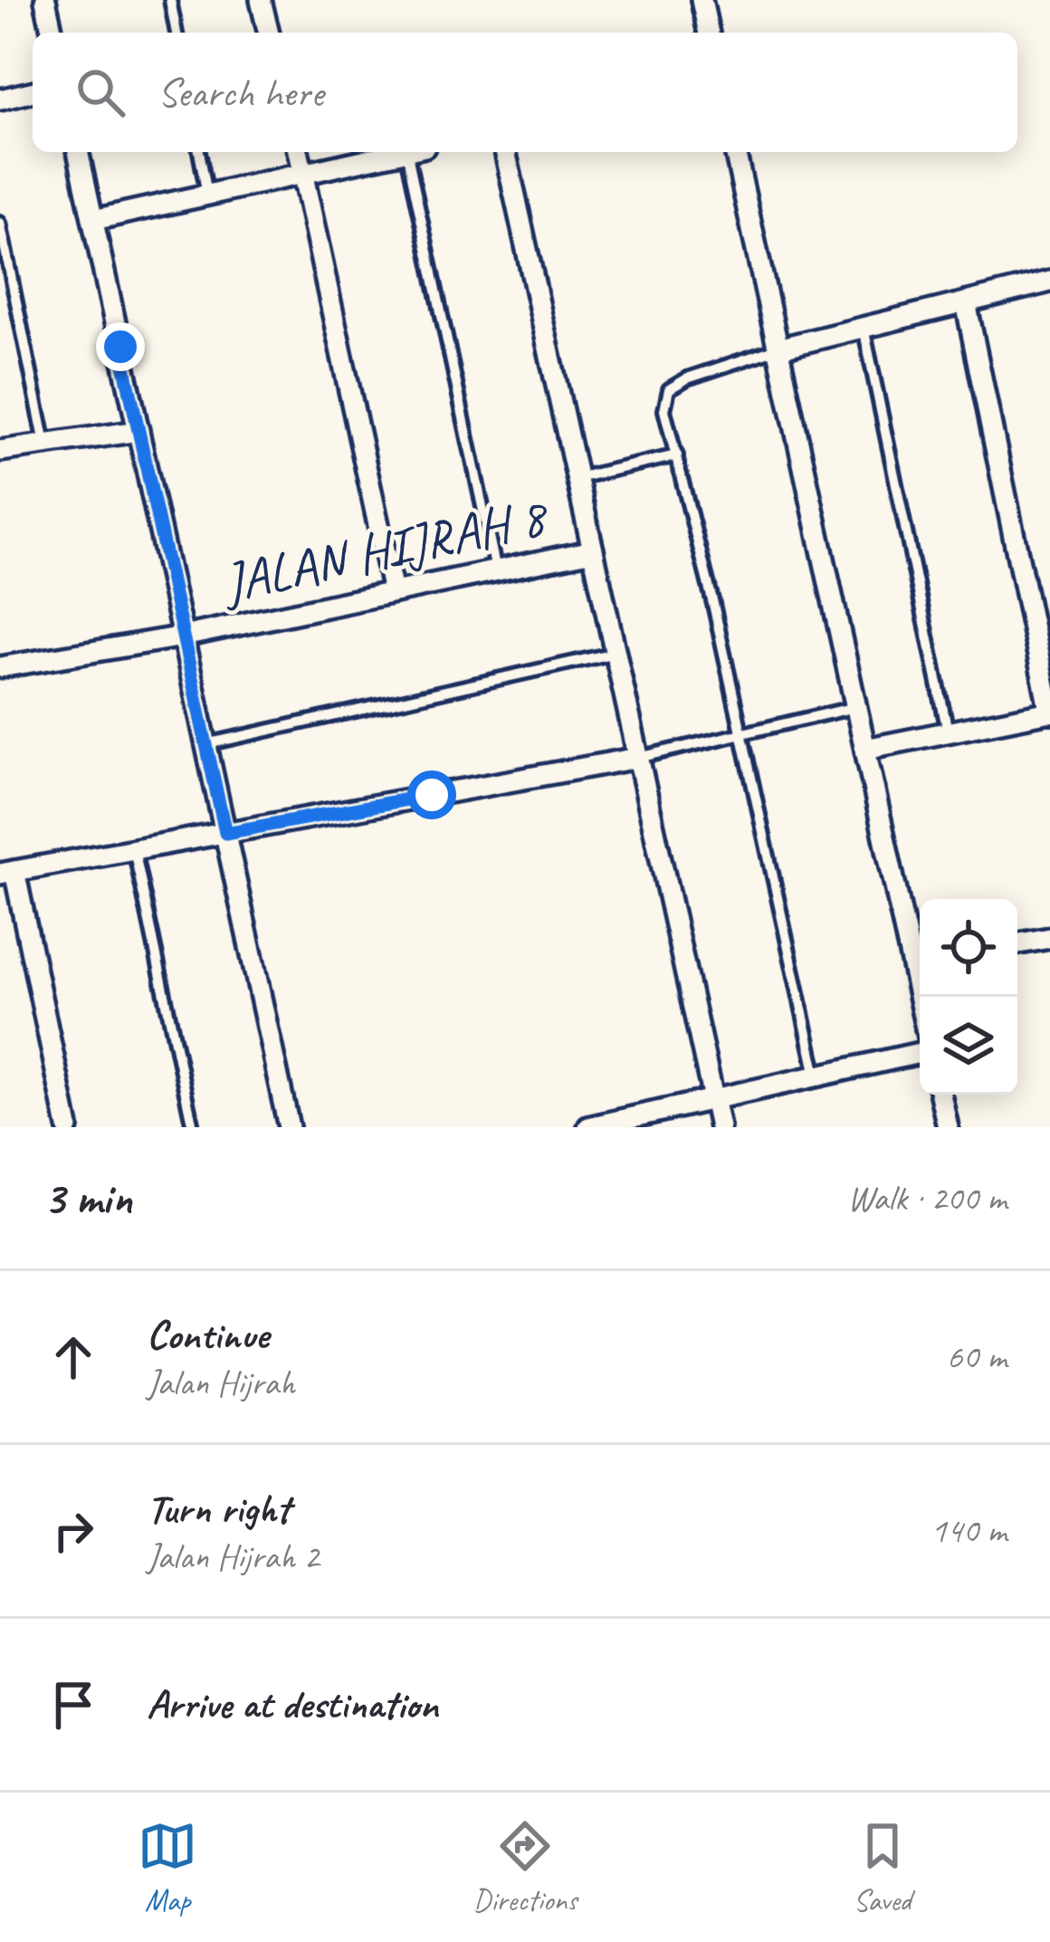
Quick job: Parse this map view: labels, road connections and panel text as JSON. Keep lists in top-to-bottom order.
{
  "streets": {
    "street": ["JALAN HIJRAH 8"]
  },
  "page": {
    "search": "Search here",
    "heading": ["3 min", "Walk · 200 m"],
    "list": [
      ["Continue", "Jalan Hijrah", "60 m"],
      ["Turn right", "Jalan Hijrah 2", "140 m"],
      "Arrive at destination"
    ],
    "nav": ["Map", "Directions", "Saved"]
  }
}
